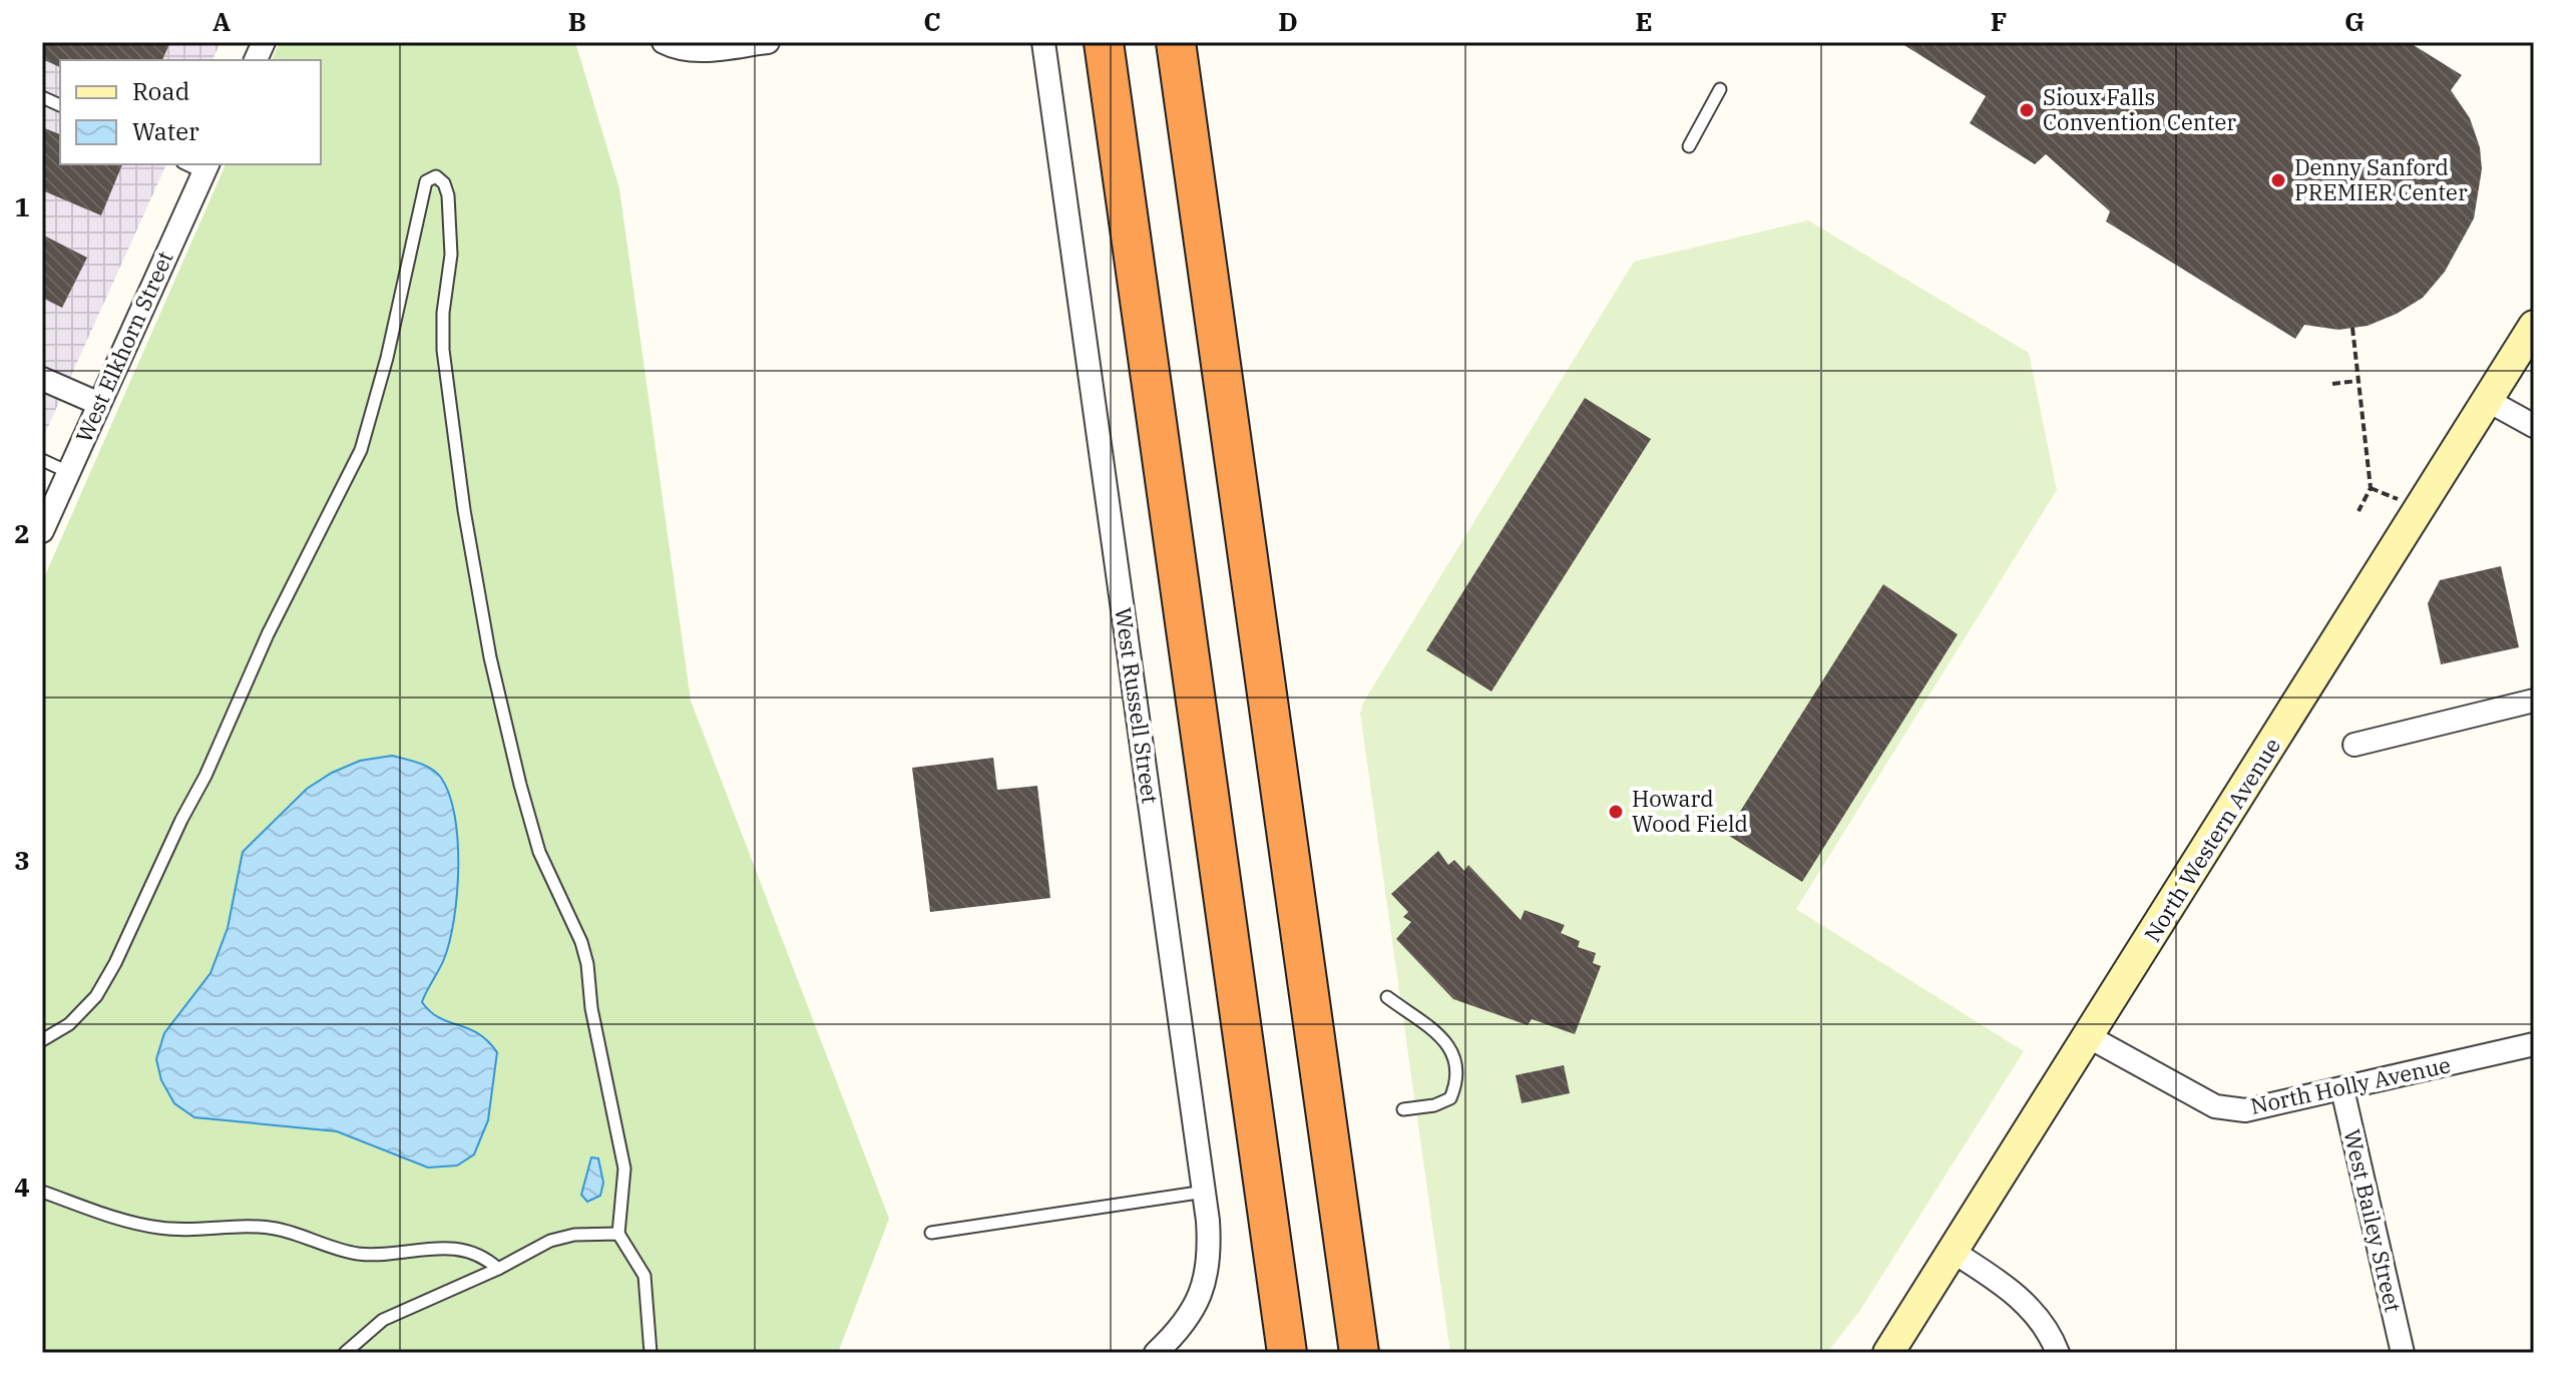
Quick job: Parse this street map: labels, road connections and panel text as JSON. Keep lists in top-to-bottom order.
{
  "streets": {
    "street": [
      "West Elkhorn Street",
      "West Russell Street",
      "North Western Avenue",
      "North Holly Avenue",
      "West Bailey Street"
    ]
  },
  "crossings": [
    ["North Western Avenue", "North Holly Avenue"],
    ["North Holly Avenue", "West Bailey Street"]
  ],
  "places": ["Sioux Falls Convention Center", "Denny Sanford PREMIER Center", "Howard Wood Field"],
  "legend": ["Road", "Water"],
  "grid": {
    "columns": [
      "A",
      "B",
      "C",
      "D",
      "E",
      "F",
      "G"
    ],
    "rows": [
      "1",
      "2",
      "3",
      "4"
    ]
  }
}
